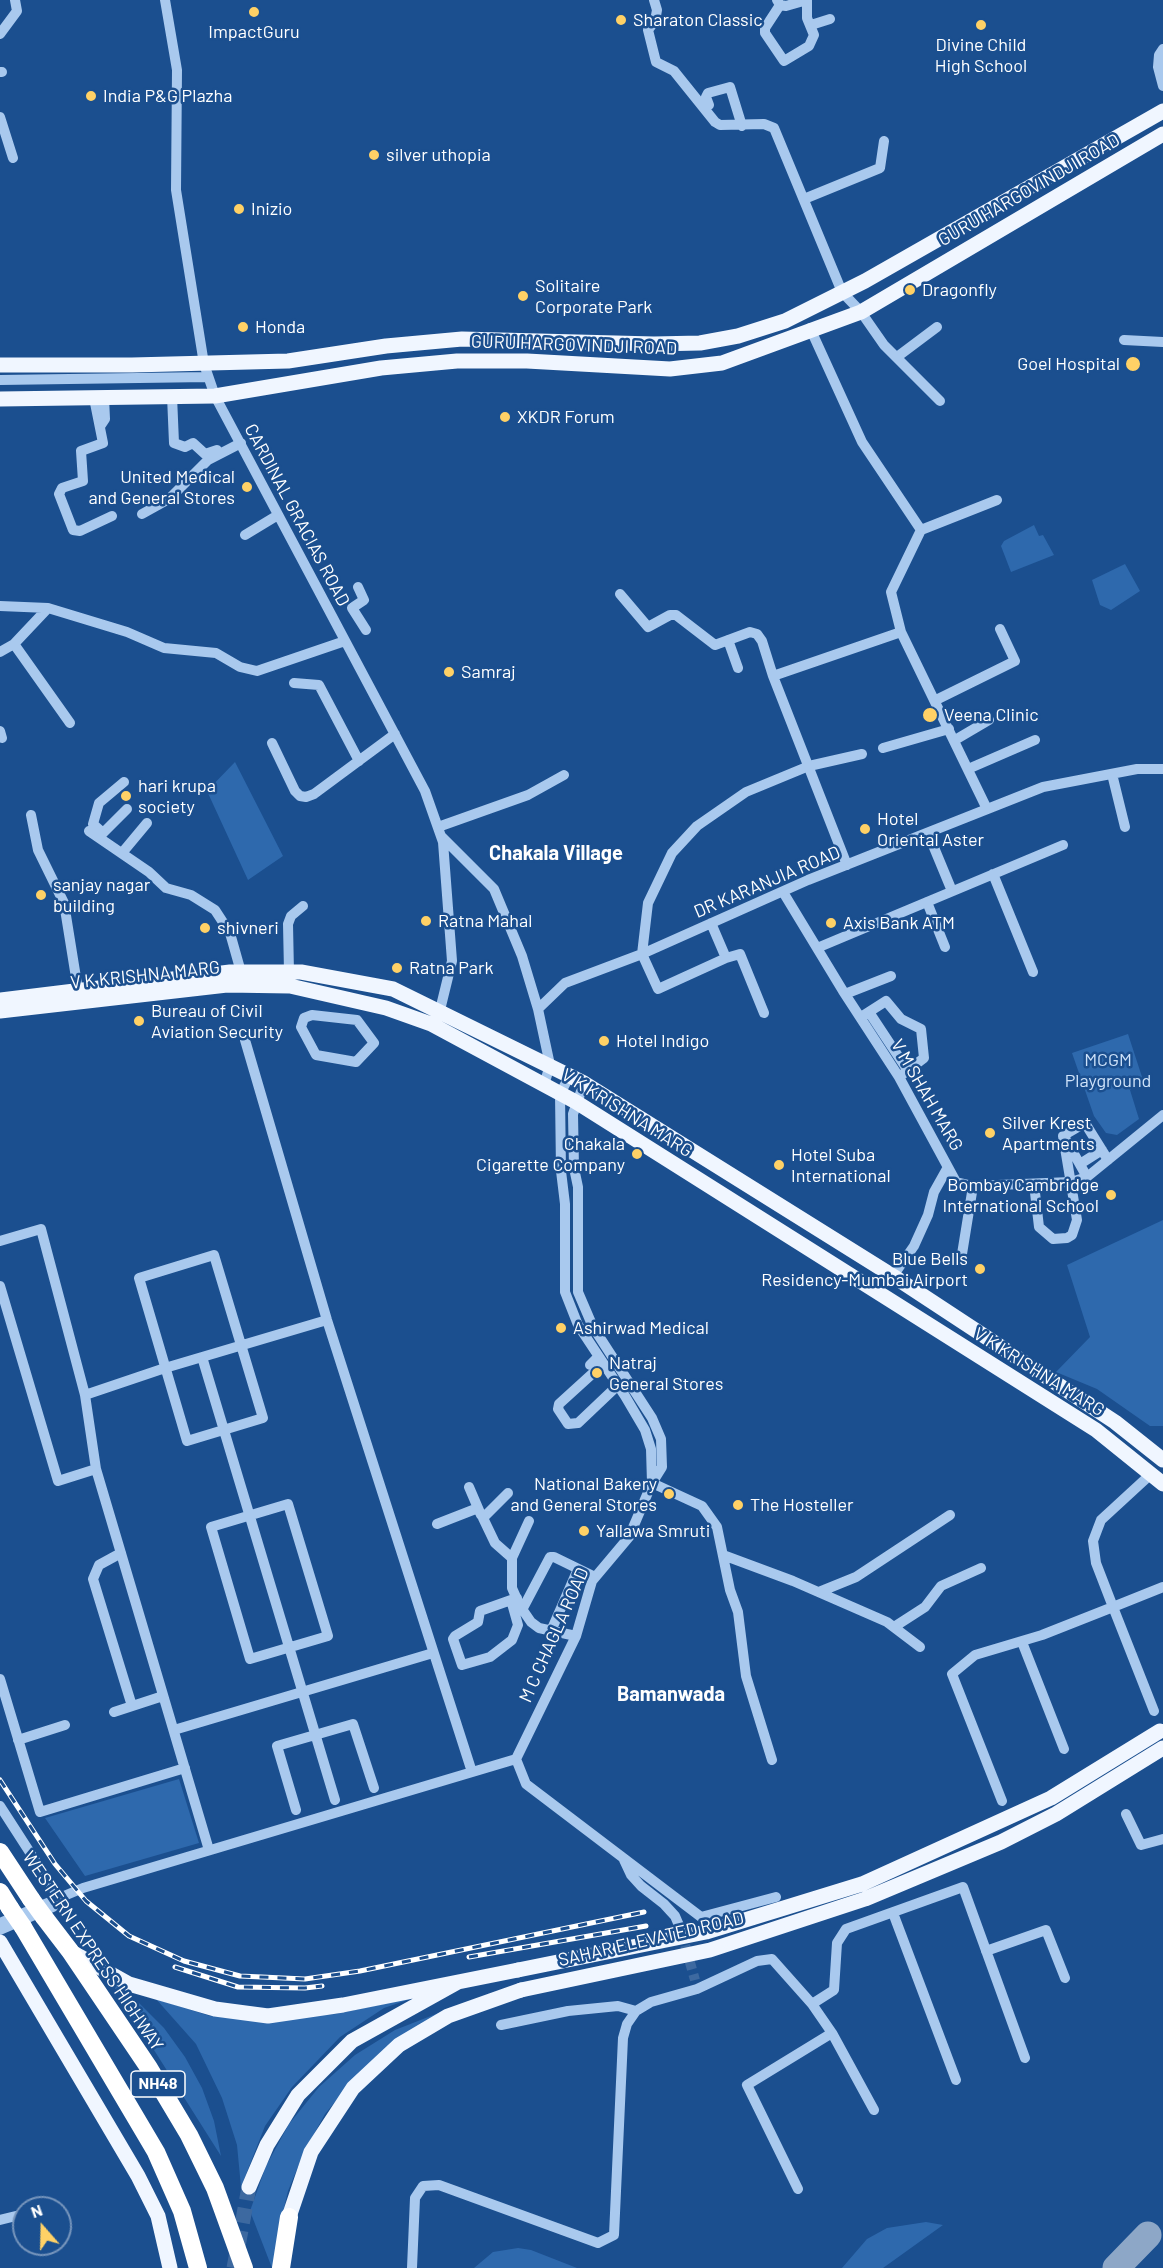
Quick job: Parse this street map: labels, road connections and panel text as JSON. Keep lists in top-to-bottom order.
{
  "streets": {
    "highway": ["WESTERN EXPRESS HIGHWAY", "NH48"],
    "main road": ["GURU HARGOVINDJI ROAD", "V K KRISHNA MARG", "SAHAR ELEVATED ROAD"],
    "street": [
      "CARDINAL GRACIAS ROAD",
      "DR KARANJIA ROAD",
      "V M SHAH MARG",
      "M C CHAGLA ROAD"
    ]
  },
  "crossings": [
    ["GURU HARGOVINDJI ROAD", "CARDINAL GRACIAS ROAD"],
    ["CARDINAL GRACIAS ROAD", "V K KRISHNA MARG"],
    ["DR KARANJIA ROAD", "V M SHAH MARG"],
    ["V K KRISHNA MARG", "M C CHAGLA ROAD"],
    ["SAHAR ELEVATED ROAD", "WESTERN EXPRESS HIGHWAY"]
  ],
  "districts": ["Chakala Village", "Bamanwada"],
  "parks": ["MCGM Playground"],
  "places": [
    "ImpactGuru",
    "Sharaton Classic",
    "Divine Child High School",
    "India P&G Plazha",
    "silver uthopia",
    "Inizio",
    "Dragonfly",
    "Solitaire Corporate Park",
    "Honda",
    "Goel Hospital",
    "XKDR Forum",
    "United Medical and General Stores",
    "Samraj",
    "Veena Clinic",
    "hari krupa society",
    "Hotel Oriental Aster",
    "sanjay nagar building",
    "Ratna Mahal",
    "Axis Bank ATM",
    "shivneri",
    "Ratna Park",
    "Bureau of Civil Aviation Security",
    "Hotel Indigo",
    "Silver Krest Apartments",
    "Chakala Cigarette Company",
    "Hotel Suba International",
    "Bombay Cambridge International School",
    "Blue Bells Residency-Mumbai Airport",
    "Ashirwad Medical",
    "Natraj General Stores",
    "National Bakery and General Stores",
    "The Hosteller",
    "Yallawa Smruti"
  ],
  "north": "top"
}
